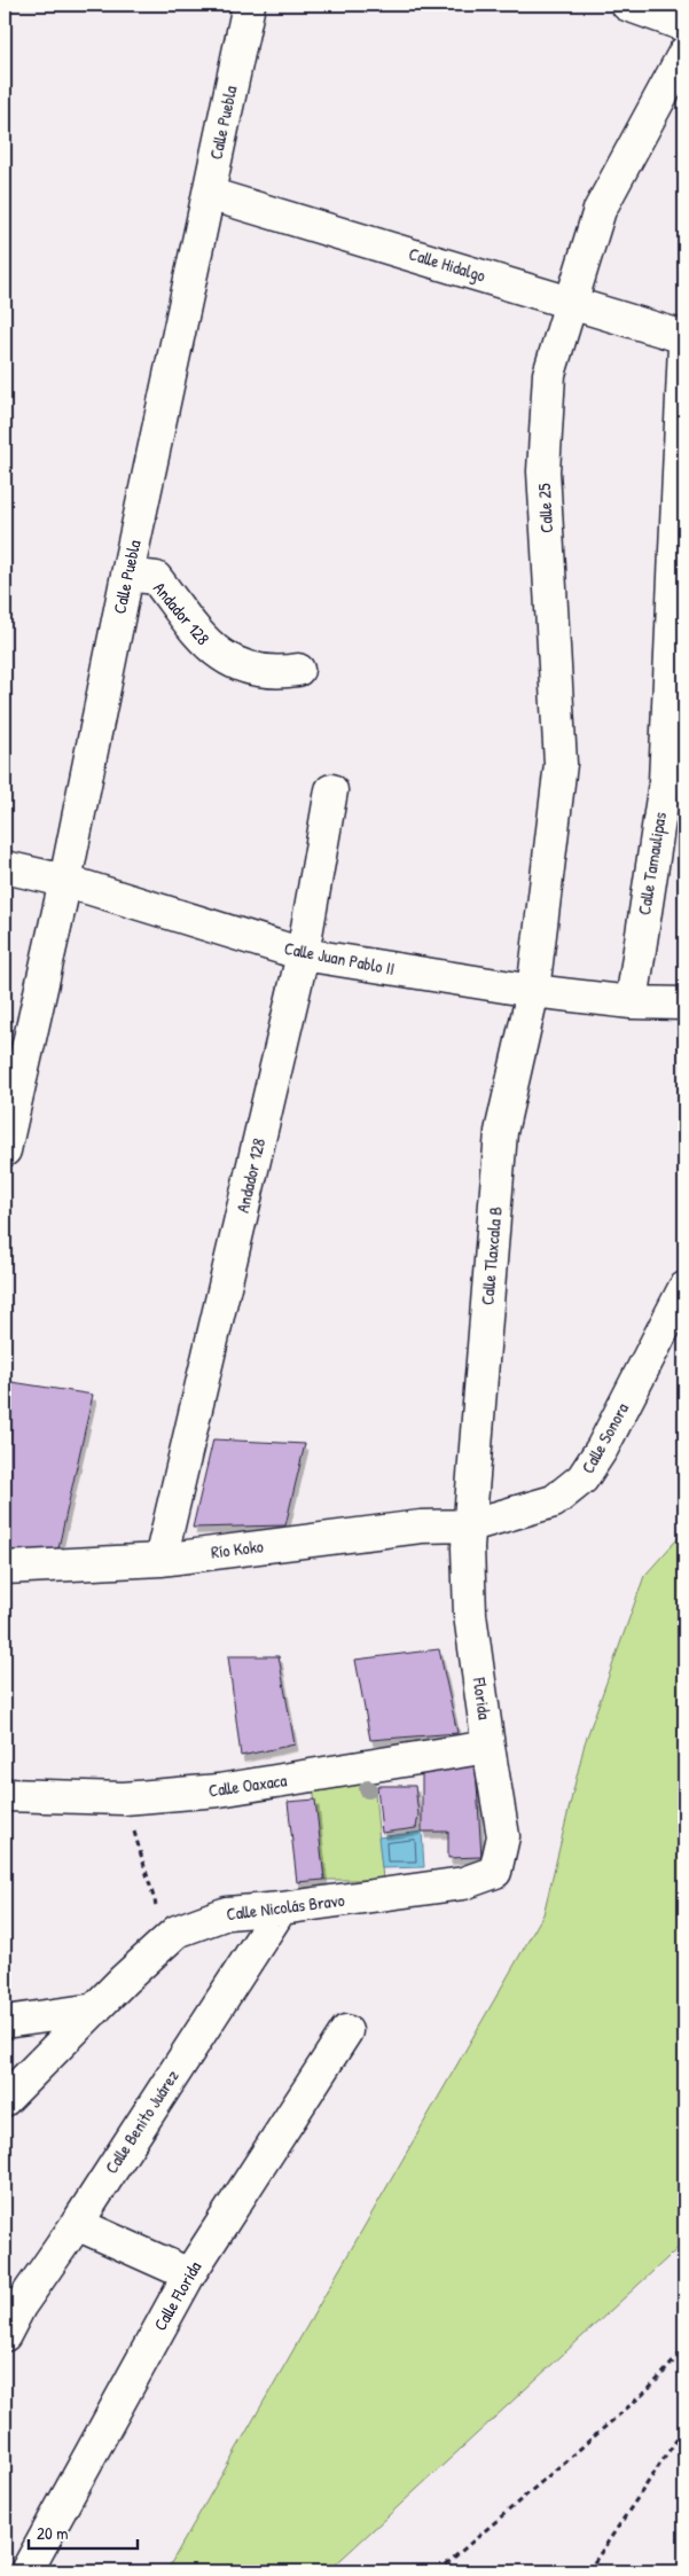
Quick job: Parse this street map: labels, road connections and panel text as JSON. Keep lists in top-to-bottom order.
{
  "streets": {
    "street": [
      "Calle Puebla",
      "Calle Hidalgo",
      "Calle 25",
      "Andador 128",
      "Calle Tamaulipas",
      "Calle Juan Pablo II",
      "Calle Tlaxcala B",
      "Calle Sonora",
      "Río Koko",
      "Florida",
      "Calle Oaxaca",
      "Calle Nicolás Bravo",
      "Calle Benito Juárez",
      "Calle Florida"
    ]
  },
  "crossings": [
    ["Calle Puebla", "Calle Hidalgo"],
    ["Calle Puebla", "Andador 128"],
    ["Calle Puebla", "Calle Juan Pablo II"],
    ["Calle Hidalgo", "Calle 25"],
    ["Calle 25", "Calle Juan Pablo II"],
    ["Calle 25", "Calle Tlaxcala B"],
    ["Andador 128", "Calle Juan Pablo II"],
    ["Andador 128", "Río Koko"],
    ["Calle Tamaulipas", "Calle Juan Pablo II"],
    ["Calle Juan Pablo II", "Calle Tlaxcala B"],
    ["Calle Tlaxcala B", "Calle Sonora"],
    ["Calle Tlaxcala B", "Río Koko"],
    ["Calle Tlaxcala B", "Florida"],
    ["Calle Sonora", "Río Koko"],
    ["Calle Sonora", "Florida"],
    ["Río Koko", "Florida"],
    ["Florida", "Calle Oaxaca"],
    ["Florida", "Calle Nicolás Bravo"],
    ["Calle Nicolás Bravo", "Calle Benito Juárez"]
  ],
  "scale_bar": "20 m"
}
